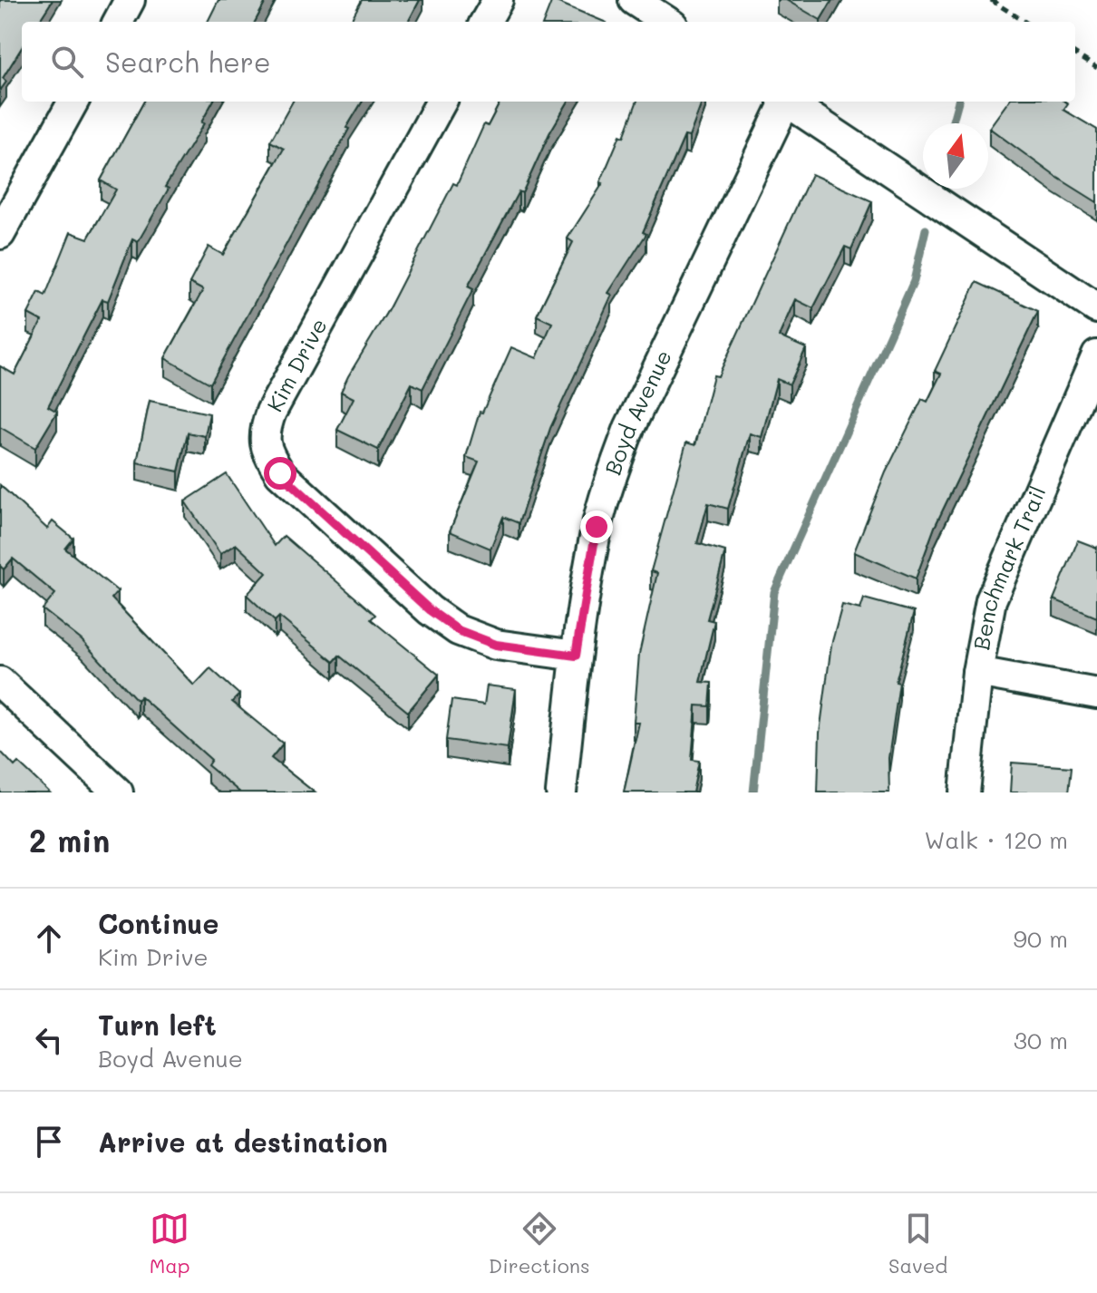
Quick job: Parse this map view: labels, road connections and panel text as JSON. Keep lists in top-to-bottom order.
{
  "streets": {
    "street": ["Kim Drive", "Boyd Avenue", "Benchmark Trail"]
  },
  "crossings": [
    ["Kim Drive", "Boyd Avenue"]
  ],
  "north": "top",
  "page": {
    "search": "Search here",
    "heading": ["2 min", "Walk · 120 m"],
    "list": [
      ["Continue", "Kim Drive", "90 m"],
      ["Turn left", "Boyd Avenue", "30 m"],
      "Arrive at destination"
    ],
    "nav": ["Map", "Directions", "Saved"]
  }
}
